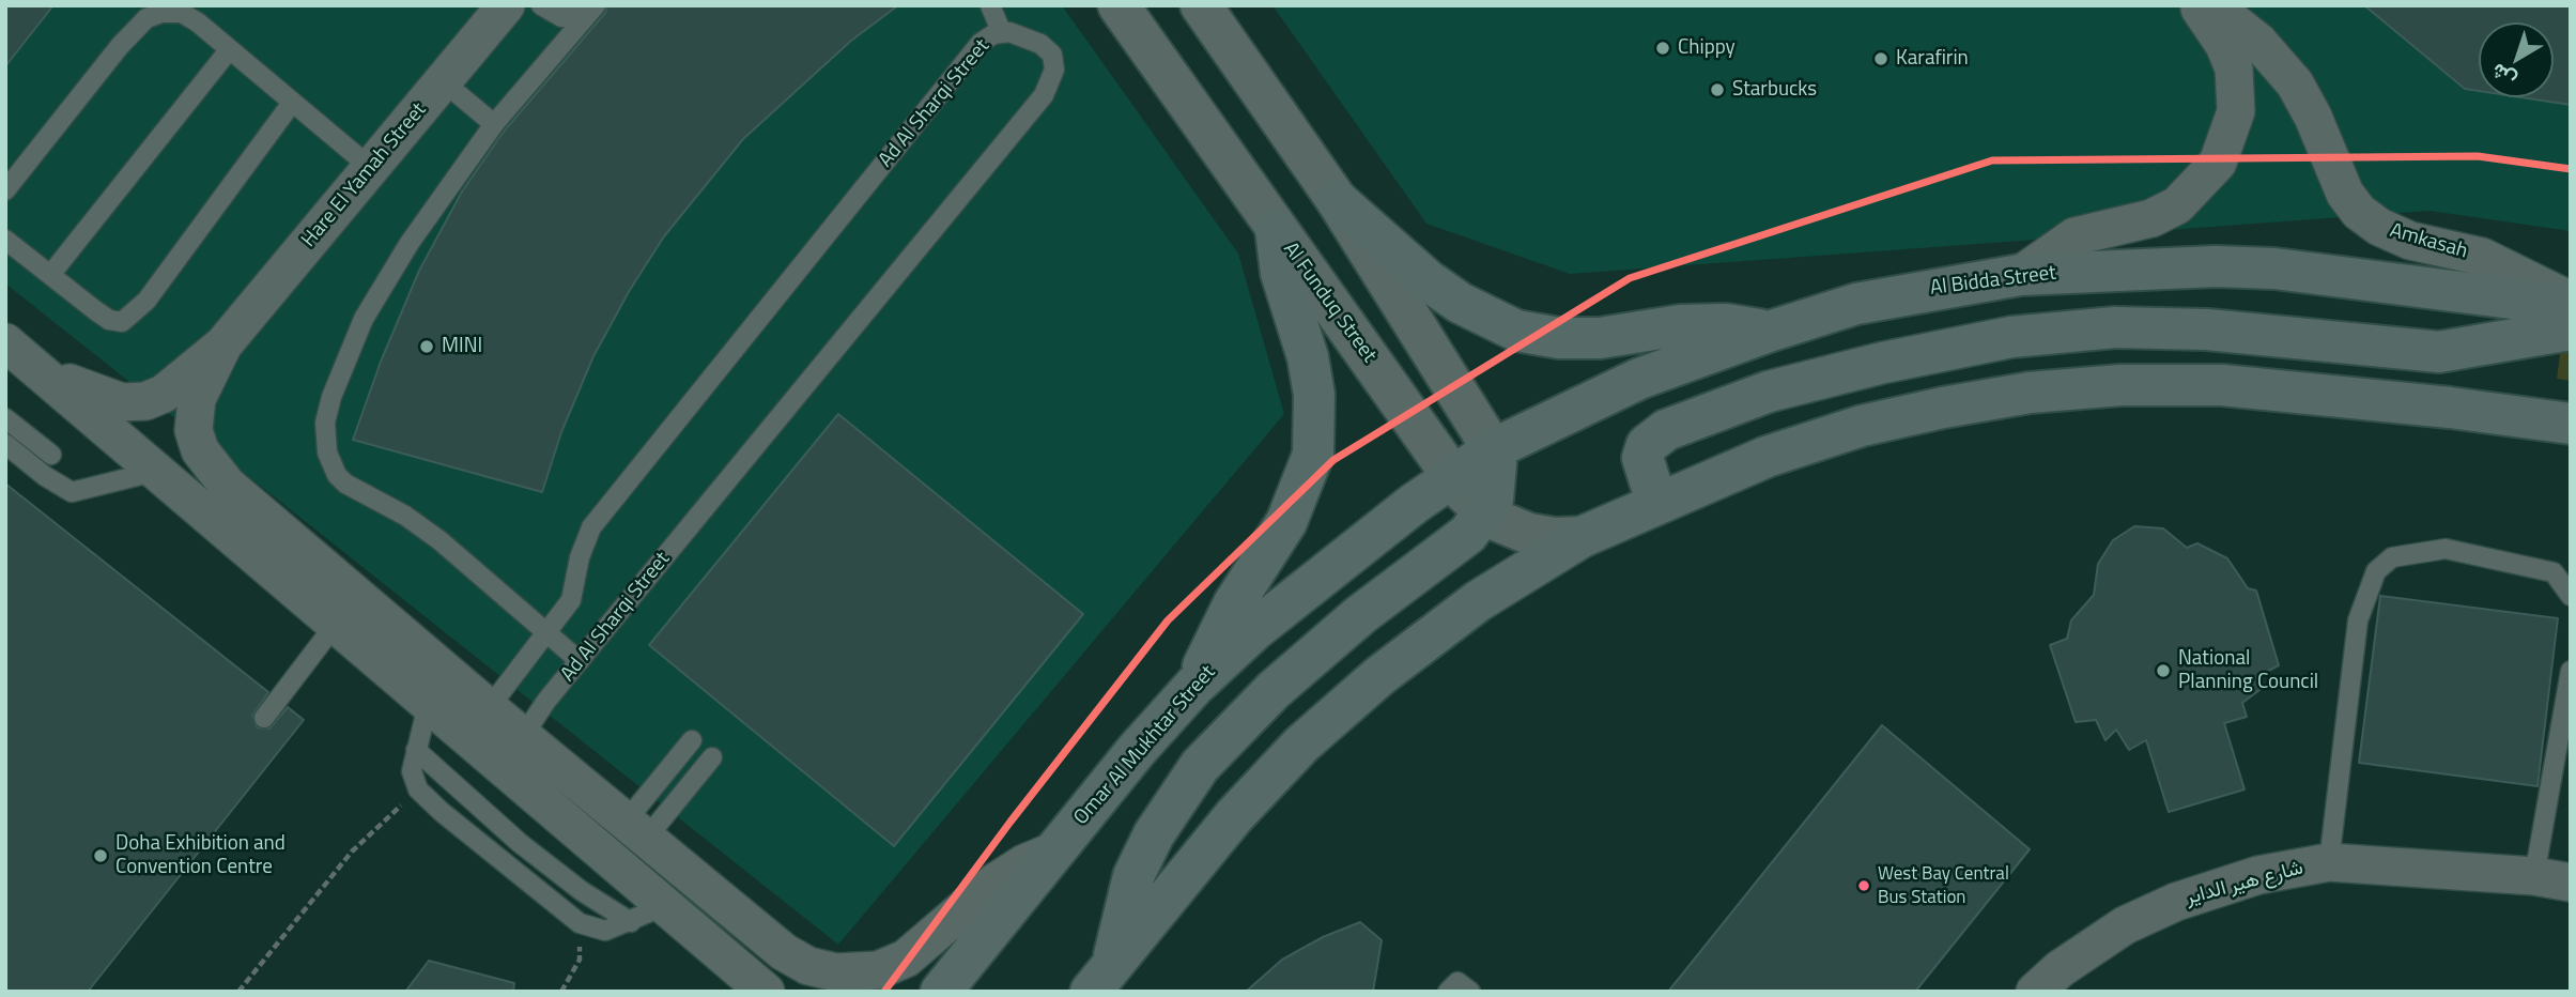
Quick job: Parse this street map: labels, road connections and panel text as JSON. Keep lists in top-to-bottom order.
{
  "streets": {
    "main road": ["Al Bidda Street", "Omar Al Mukhtar Street"],
    "street": [
      "Hare El Yamah Street",
      "Amkasah",
      "Al Funduq Street",
      "شارع هير الداير"
    ],
    "lane": ["Ad Al Sharqi Street"]
  },
  "crossings": [
    ["Ad Al Sharqi Street", "Hare El Yamah Street"],
    ["Amkasah", "Al Bidda Street"],
    ["Al Bidda Street", "Al Funduq Street"],
    ["Al Bidda Street", "Omar Al Mukhtar Street"],
    ["Al Funduq Street", "Omar Al Mukhtar Street"]
  ],
  "places": [
    "Chippy",
    "Karafirin",
    "Starbucks",
    "MINI",
    "National Planning Council",
    "Doha Exhibition and Convention Centre",
    "West Bay Central Bus Station"
  ],
  "north": "bottom left"
}
